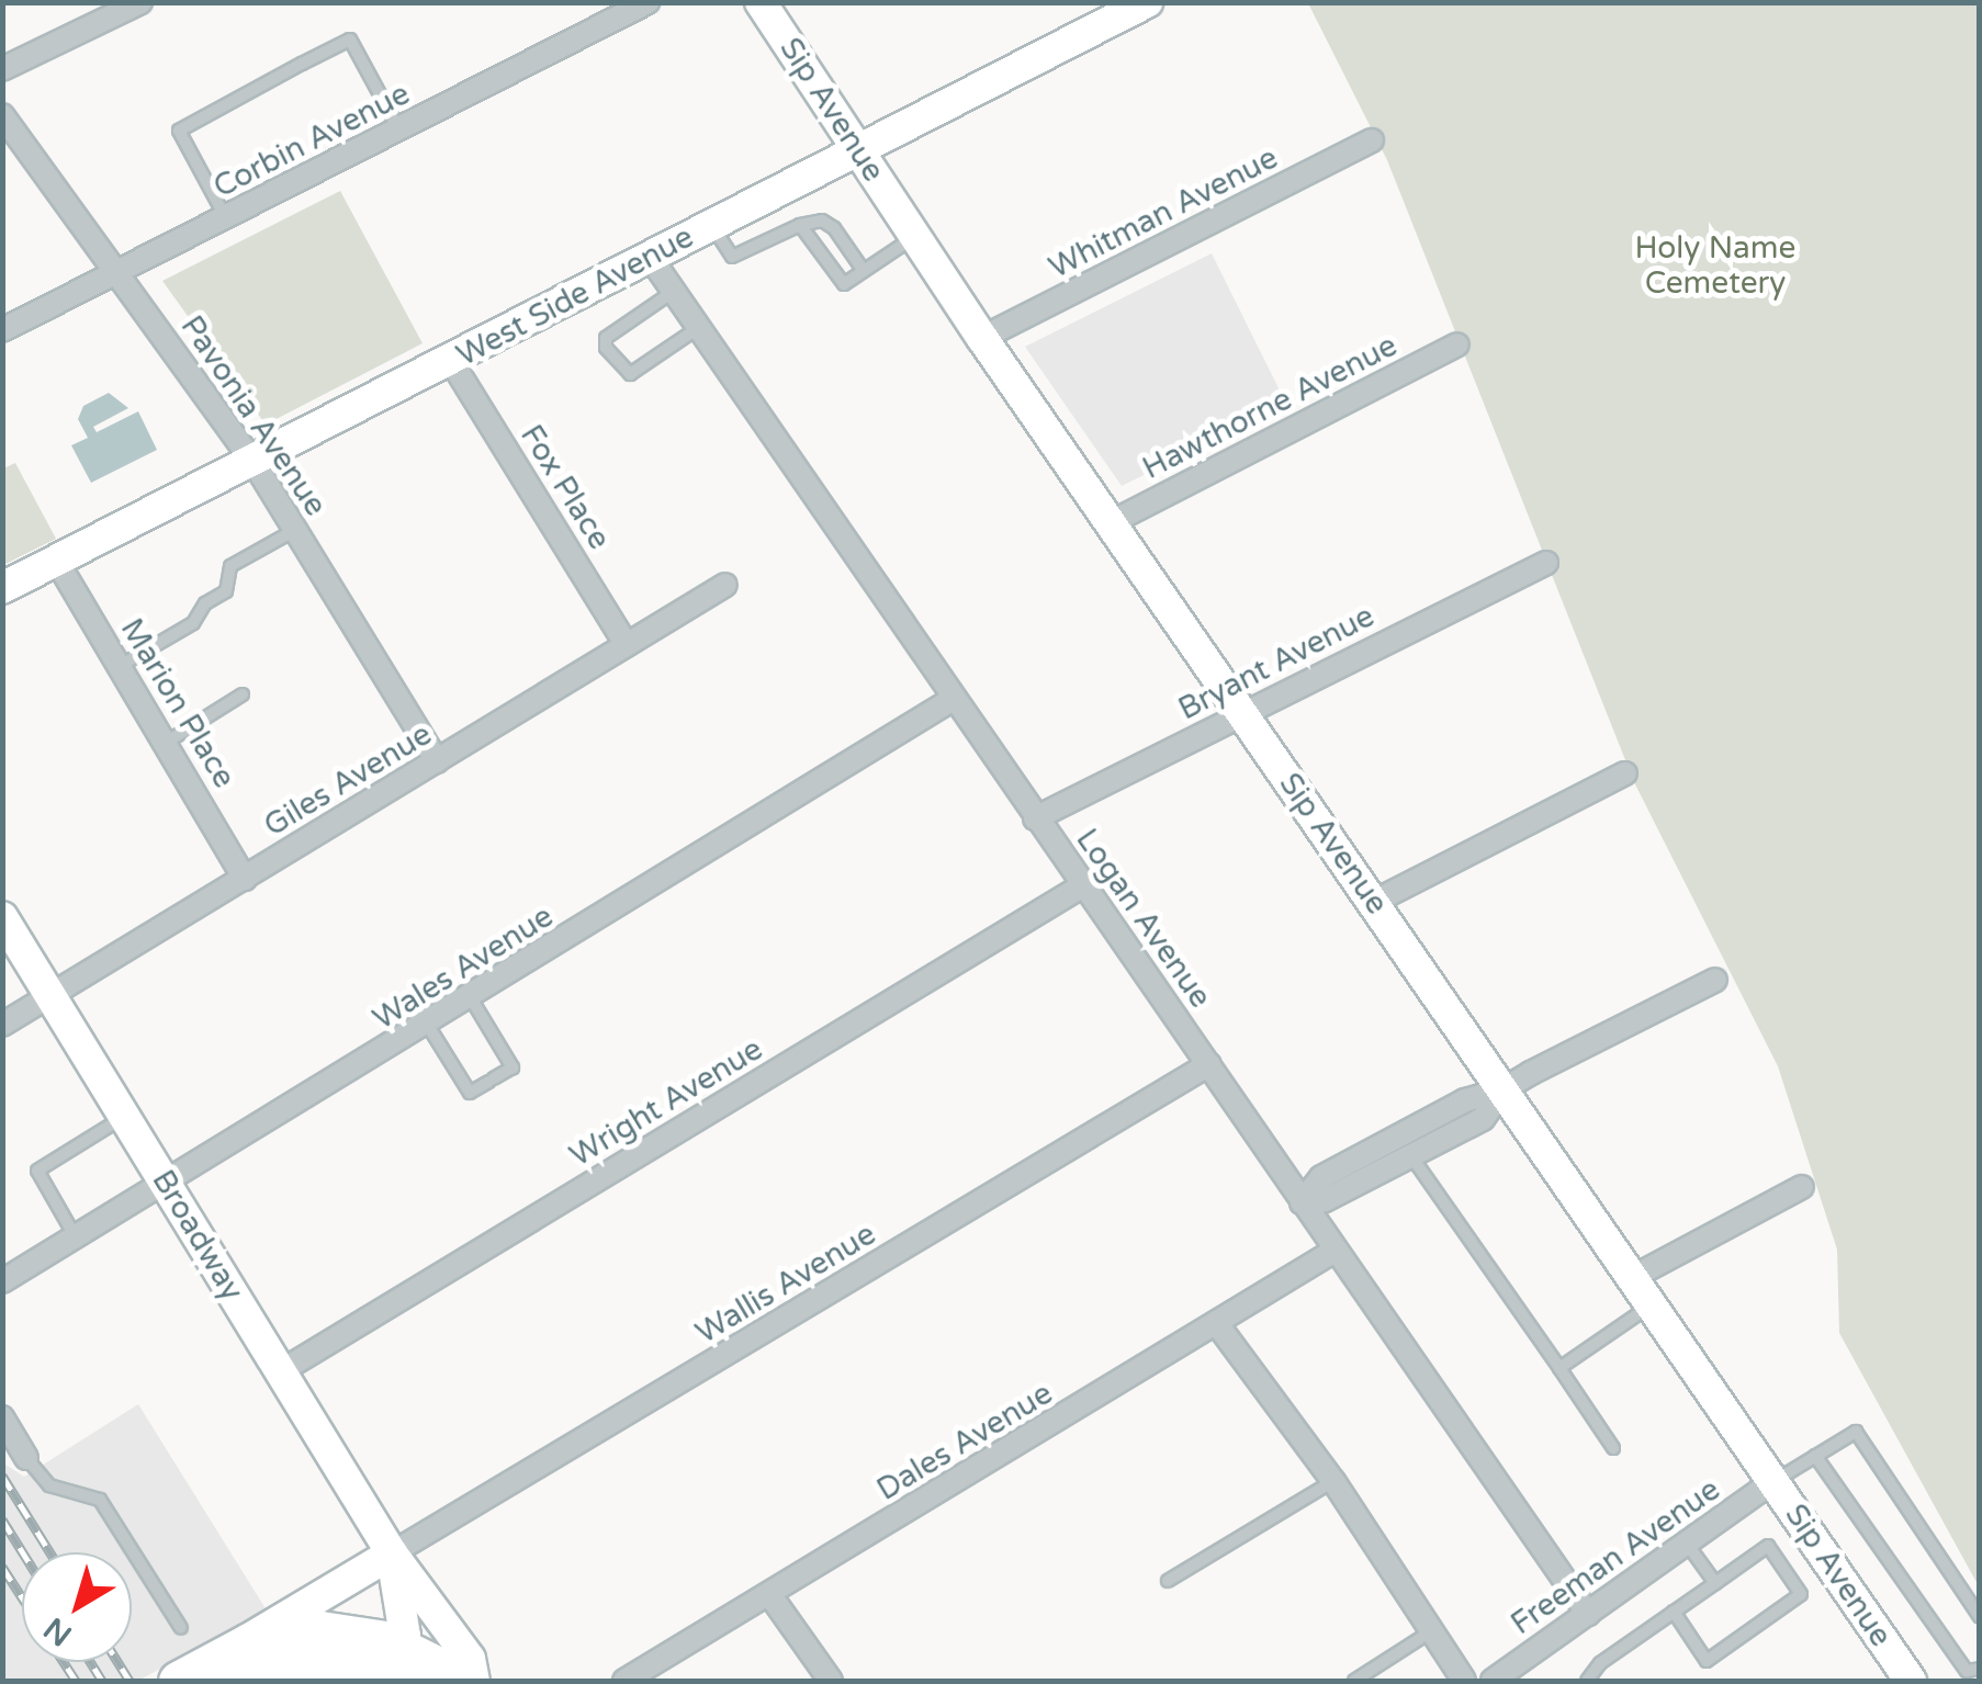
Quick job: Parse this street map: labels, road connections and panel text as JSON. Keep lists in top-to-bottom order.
{
  "streets": {
    "street": [
      "Sip Avenue",
      "Corbin Avenue",
      "Whitman Avenue",
      "West Side Avenue",
      "Hawthorne Avenue",
      "Pavonia Avenue",
      "Fox Place",
      "Bryant Avenue",
      "Marion Place",
      "Giles Avenue",
      "Logan Avenue",
      "Wales Avenue",
      "Wright Avenue",
      "Broadway",
      "Wallis Avenue",
      "Dales Avenue",
      "Freeman Avenue"
    ]
  },
  "crossings": [
    ["Sip Avenue", "Whitman Avenue"],
    ["Sip Avenue", "West Side Avenue"],
    ["Sip Avenue", "Hawthorne Avenue"],
    ["Sip Avenue", "Bryant Avenue"],
    ["Sip Avenue", "Freeman Avenue"],
    ["Corbin Avenue", "Pavonia Avenue"],
    ["West Side Avenue", "Pavonia Avenue"],
    ["West Side Avenue", "Fox Place"],
    ["West Side Avenue", "Marion Place"],
    ["West Side Avenue", "Logan Avenue"],
    ["Pavonia Avenue", "Giles Avenue"],
    ["Fox Place", "Giles Avenue"],
    ["Bryant Avenue", "Logan Avenue"],
    ["Marion Place", "Giles Avenue"],
    ["Giles Avenue", "Broadway"],
    ["Logan Avenue", "Wales Avenue"],
    ["Logan Avenue", "Wright Avenue"],
    ["Logan Avenue", "Wallis Avenue"],
    ["Logan Avenue", "Dales Avenue"],
    ["Logan Avenue", "Freeman Avenue"],
    ["Wales Avenue", "Broadway"],
    ["Wright Avenue", "Broadway"],
    ["Broadway", "Wallis Avenue"]
  ],
  "parks": ["Holy Name Cemetery"],
  "north": "bottom left"
}
